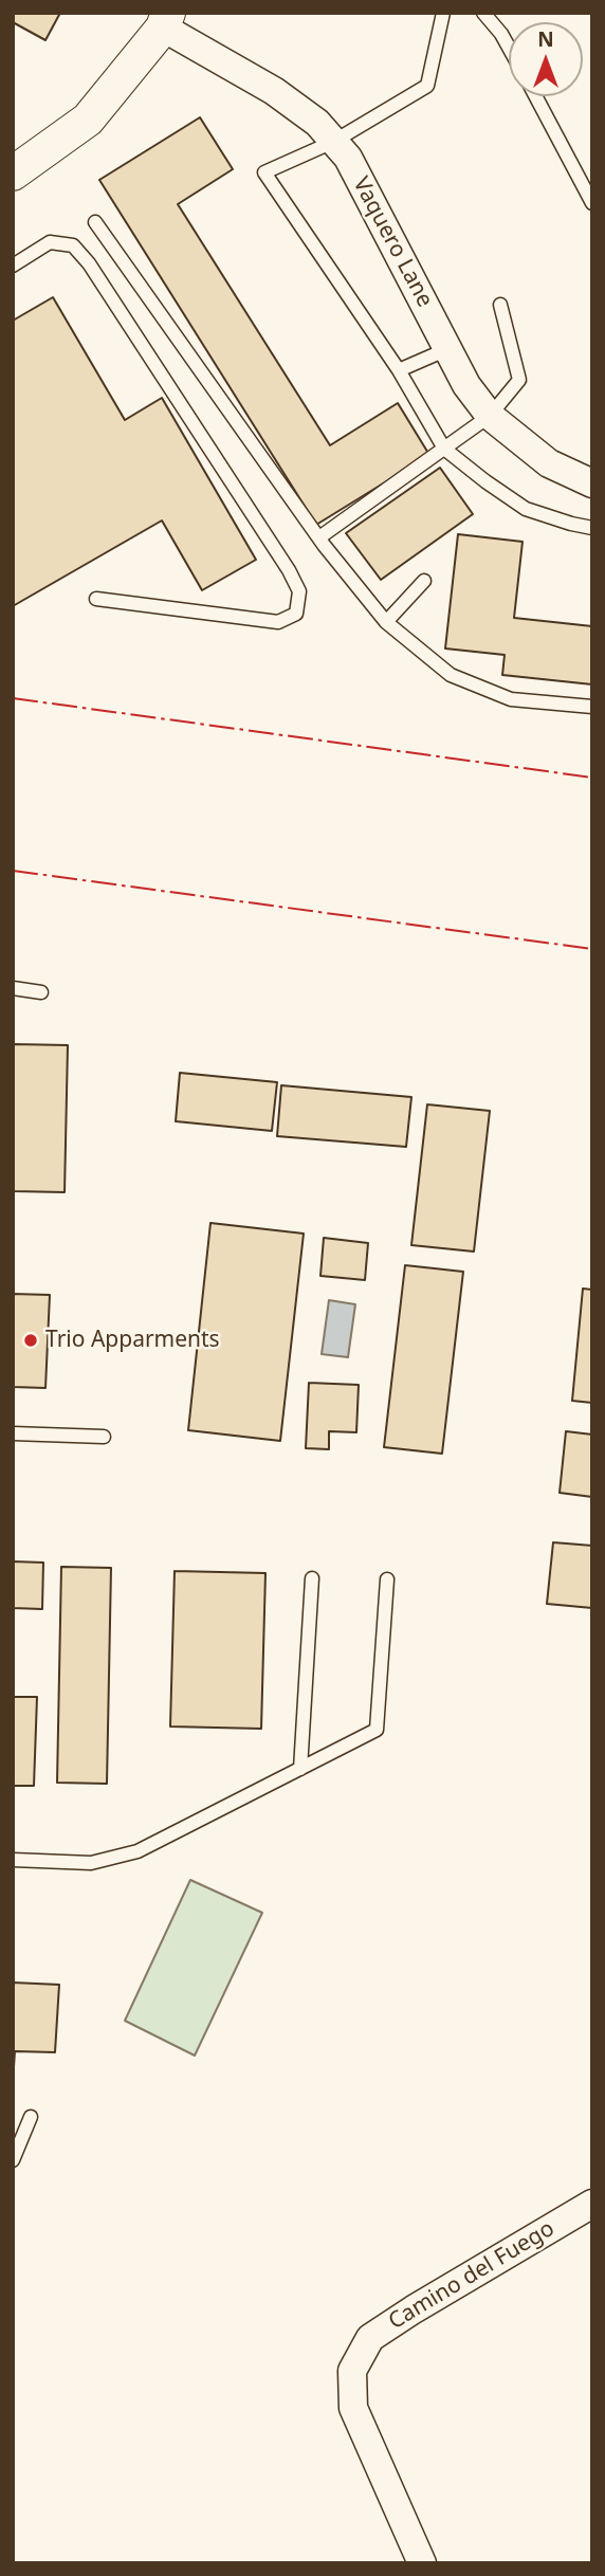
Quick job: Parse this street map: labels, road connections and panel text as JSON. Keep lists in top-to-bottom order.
{
  "streets": {
    "street": ["Vaquero Lane", "Camino del Fuego"]
  },
  "places": ["Trio Apparments"],
  "north": "top"
}
